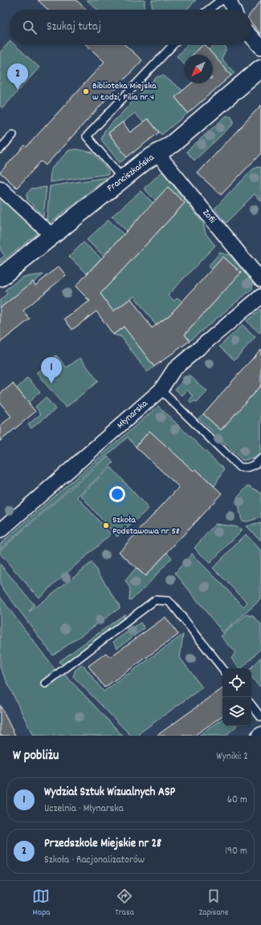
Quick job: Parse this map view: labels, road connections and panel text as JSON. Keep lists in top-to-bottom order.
{
  "streets": {
    "street": ["Franciszkańska", "Zofii", "Młynarska"]
  },
  "crossings": [
    ["Franciszkańska", "Zofii"]
  ],
  "places": ["Biblioteka Miejska w Łodzi, Filia nr 4", "Szkoła Podstawowa nr 58"],
  "north": "bottom left",
  "page": {
    "search": "Szukaj tutaj",
    "pins": ["2", "1"],
    "heading": ["W pobliżu", "Wyniki: 2"],
    "list": [
      {
        "mark": "1",
        "name": "Wydział Sztuk Wizualnych ASP",
        "note": "Uczelnia · Młynarska",
        "value": "60 m"
      },
      {
        "mark": "2",
        "name": "Przedszkole Miejskie nr 28",
        "note": "Szkoła · Racjonalizatorów",
        "value": "190 m"
      }
    ],
    "nav": ["Mapa", "Trasa", "Zapisane"]
  }
}
